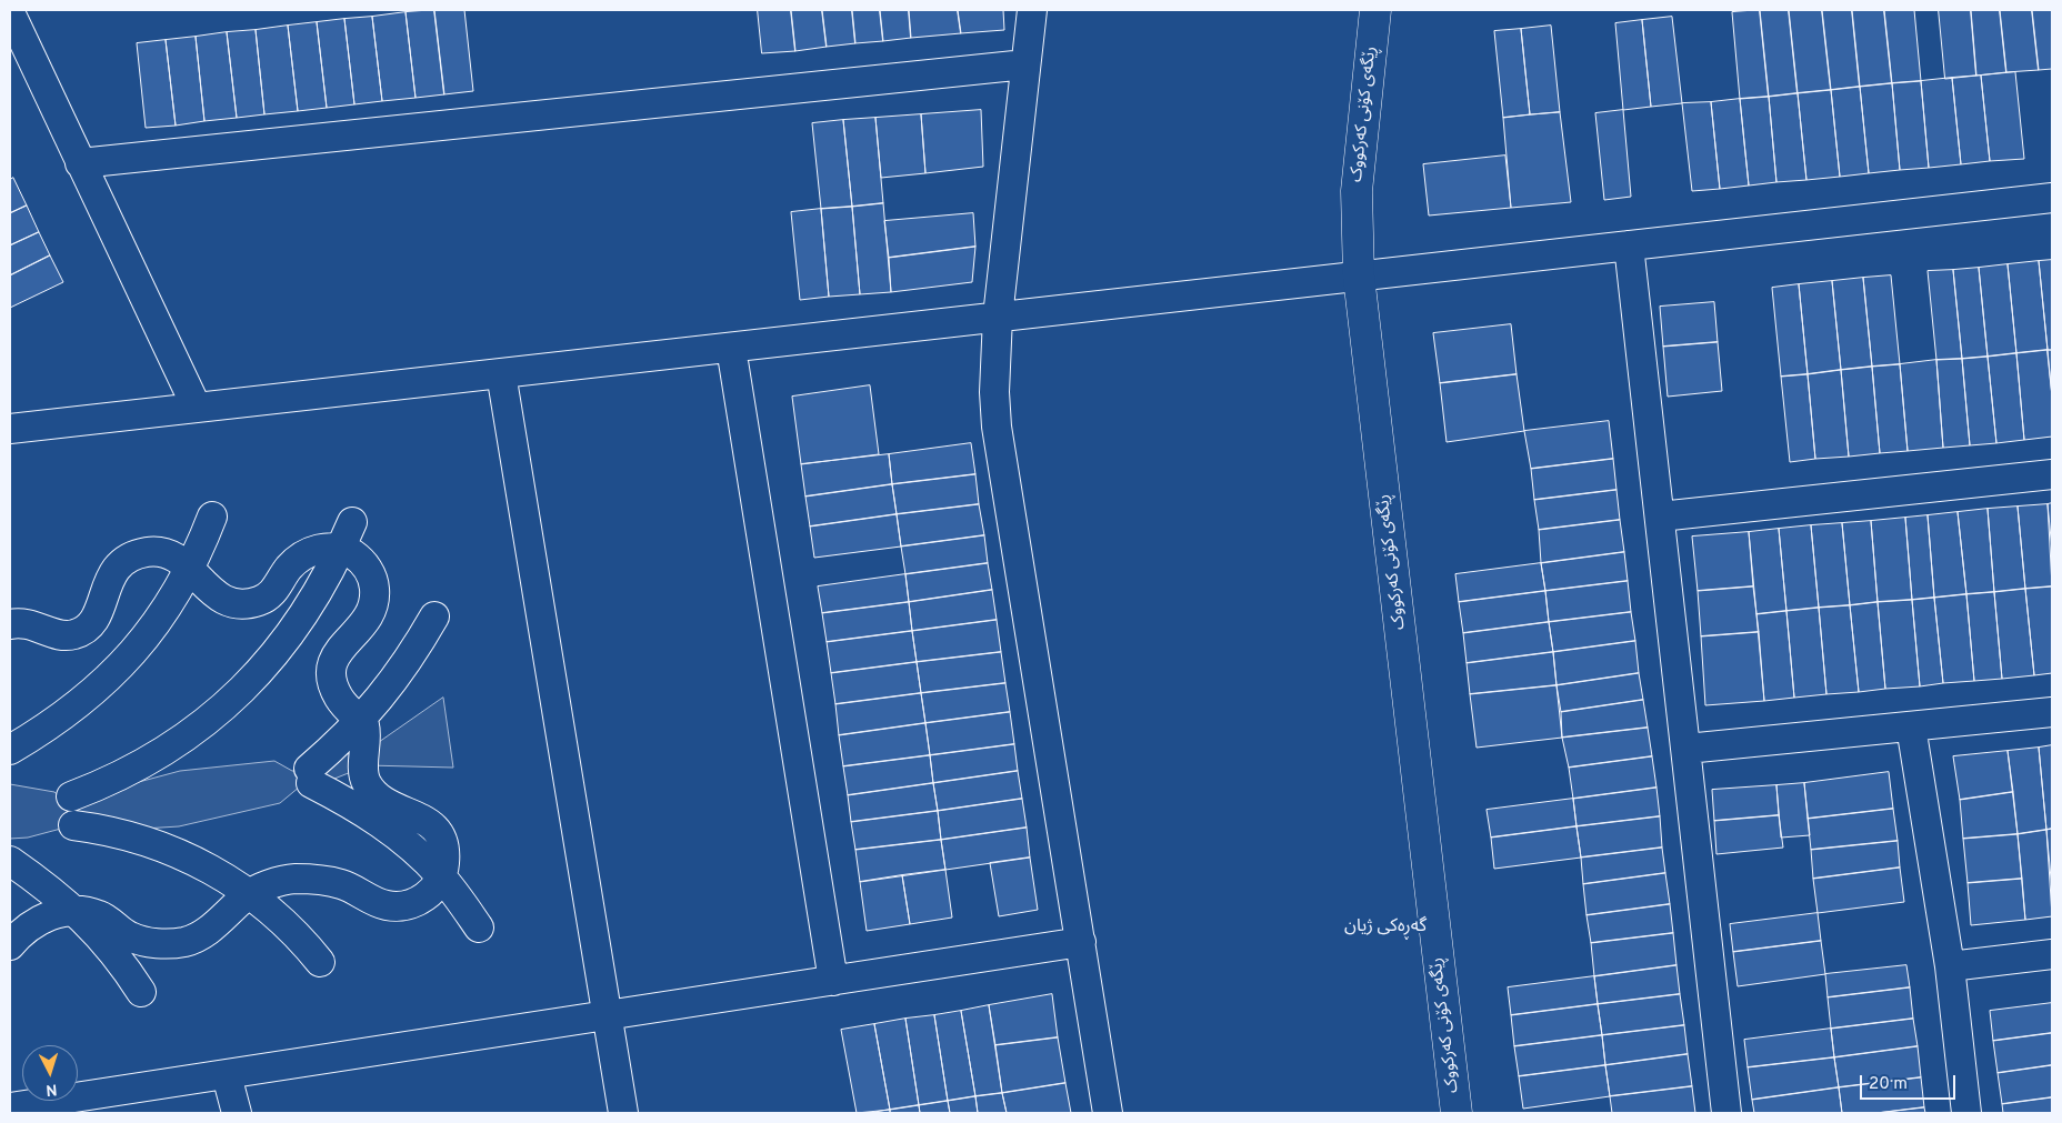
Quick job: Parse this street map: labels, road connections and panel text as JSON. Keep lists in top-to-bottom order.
{
  "streets": {
    "street": ["ڕێگەی کۆنی کەرکووک"]
  },
  "districts": ["گەڕەکی ژیان"],
  "scale_bar": "20 m",
  "north": "bottom"
}
